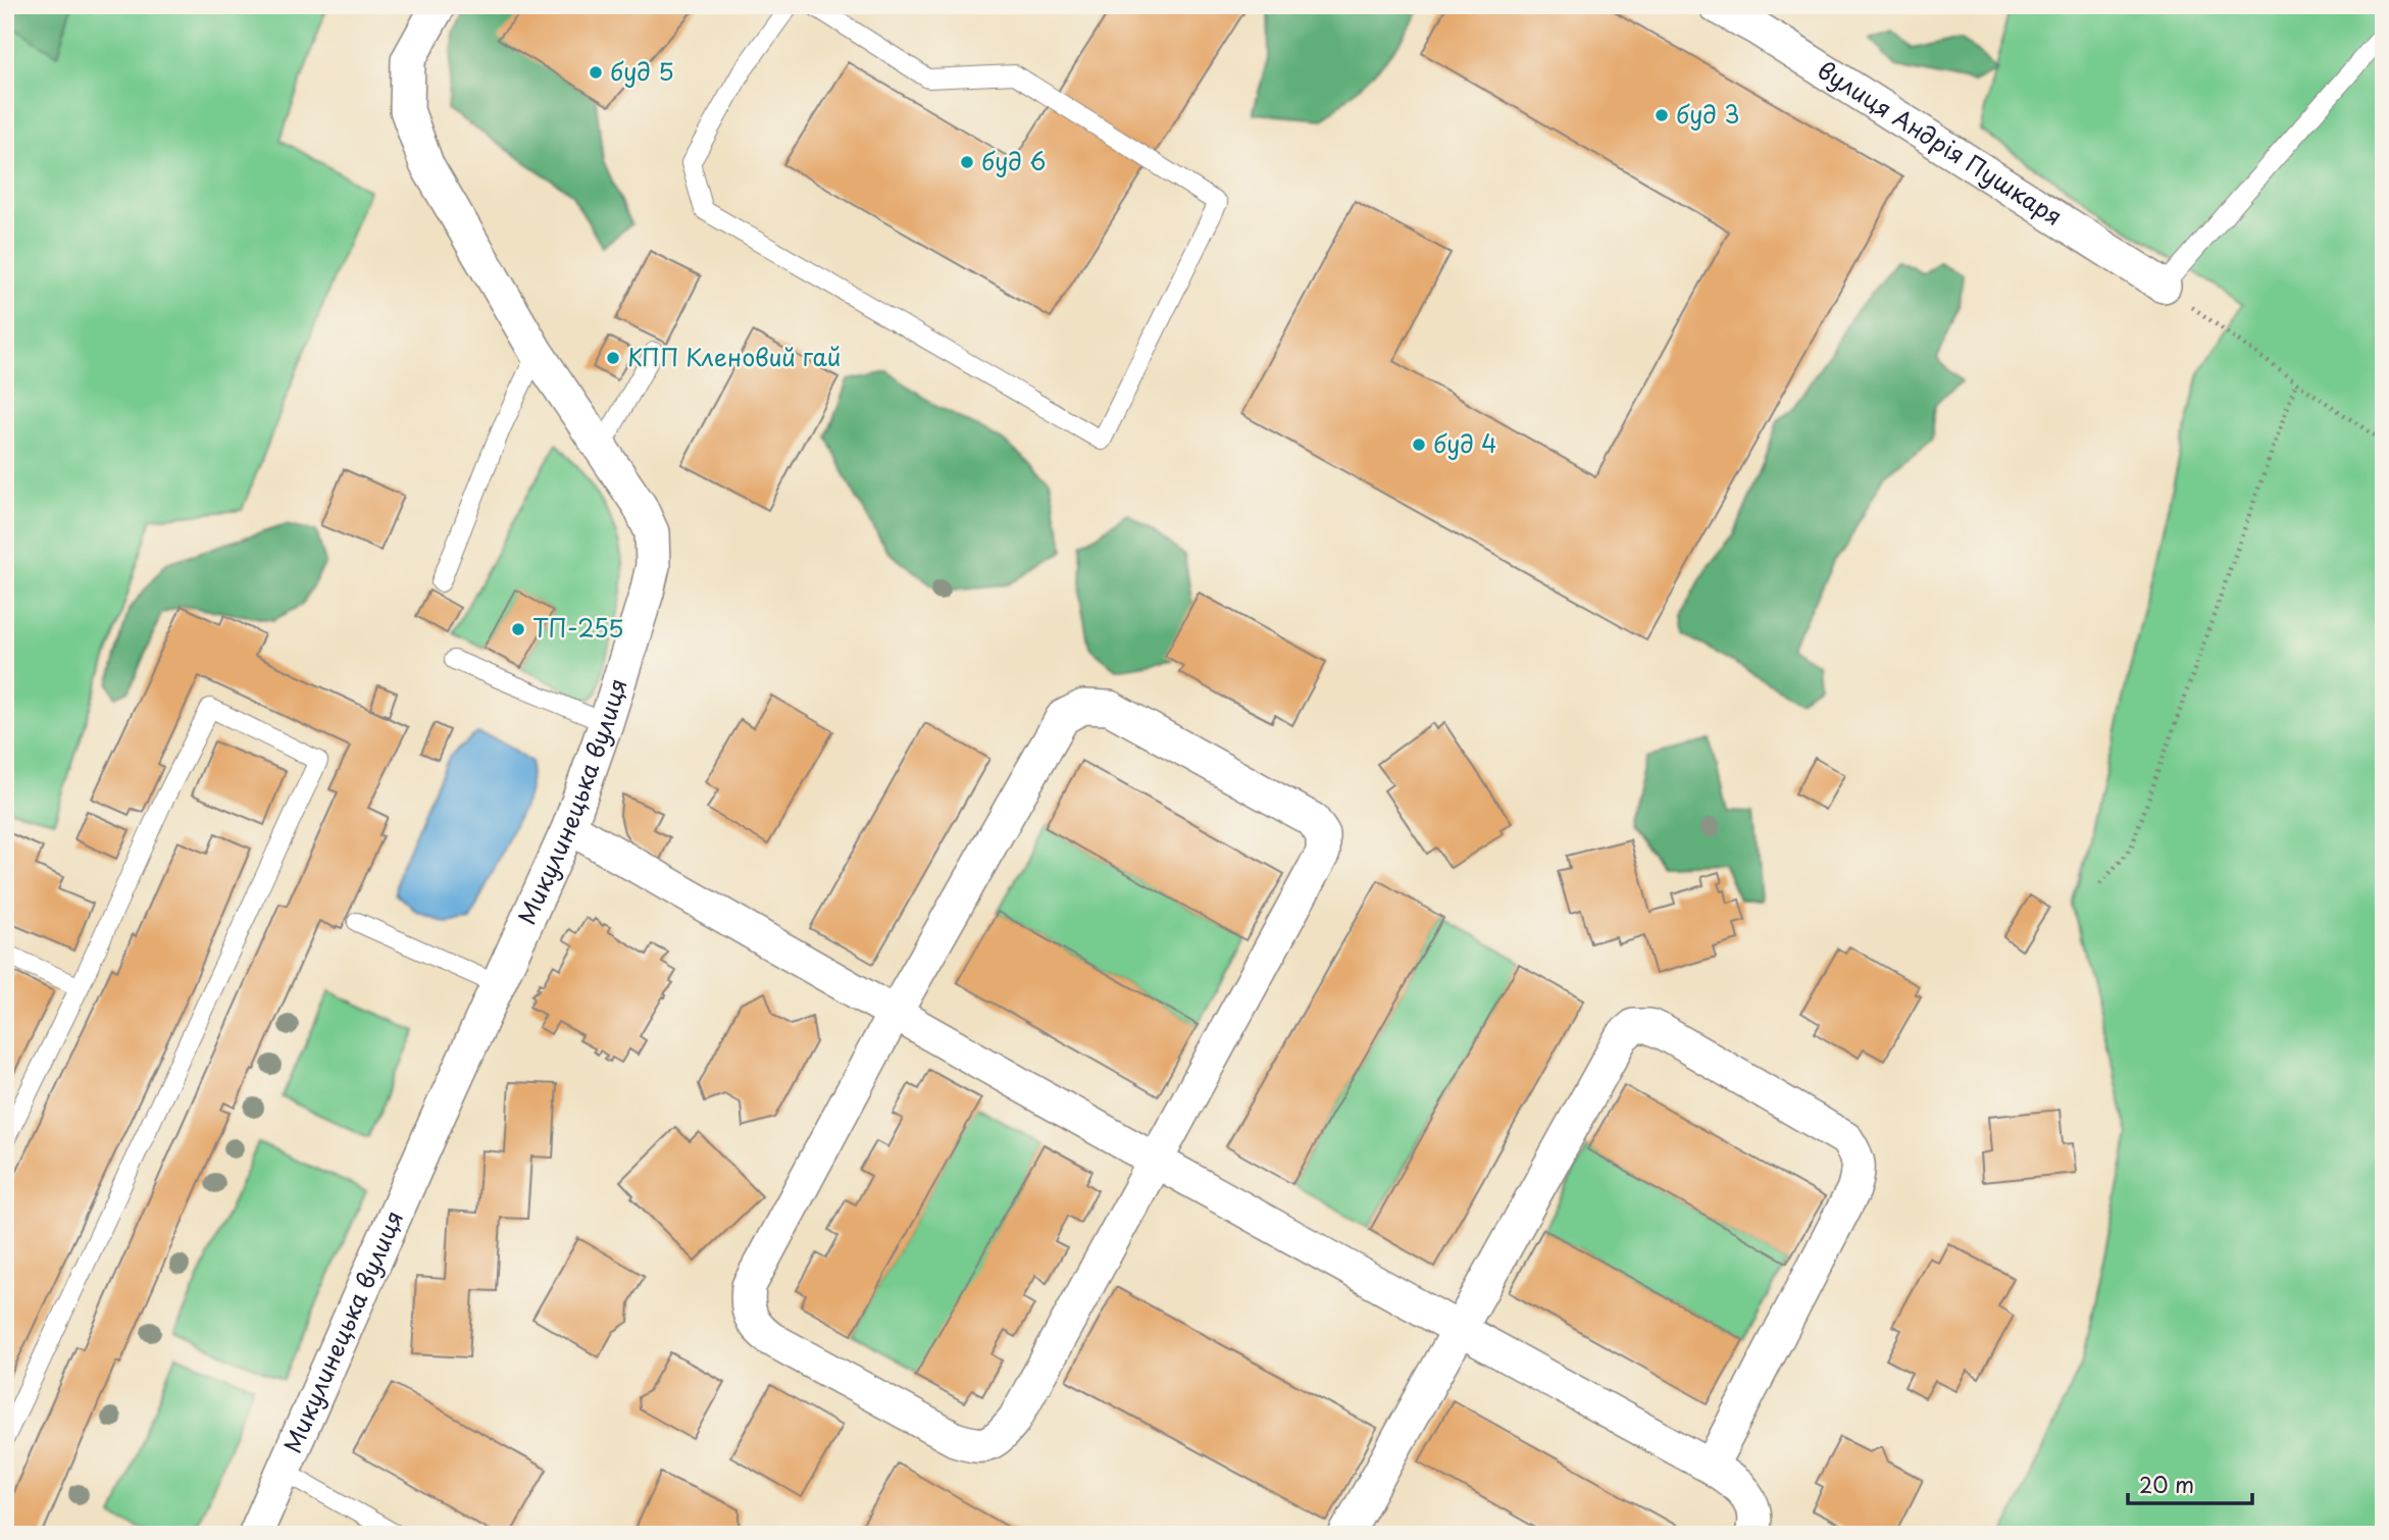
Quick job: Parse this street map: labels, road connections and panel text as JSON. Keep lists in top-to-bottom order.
{
  "streets": {
    "street": ["вулиця Андрія Пушкаря", "Микулинецька вулиця"]
  },
  "places": [
    "буд 5",
    "буд 3",
    "буд 6",
    "КПП Кленовий гай",
    "буд 4",
    "ТП-255"
  ],
  "scale_bar": "20 m"
}
